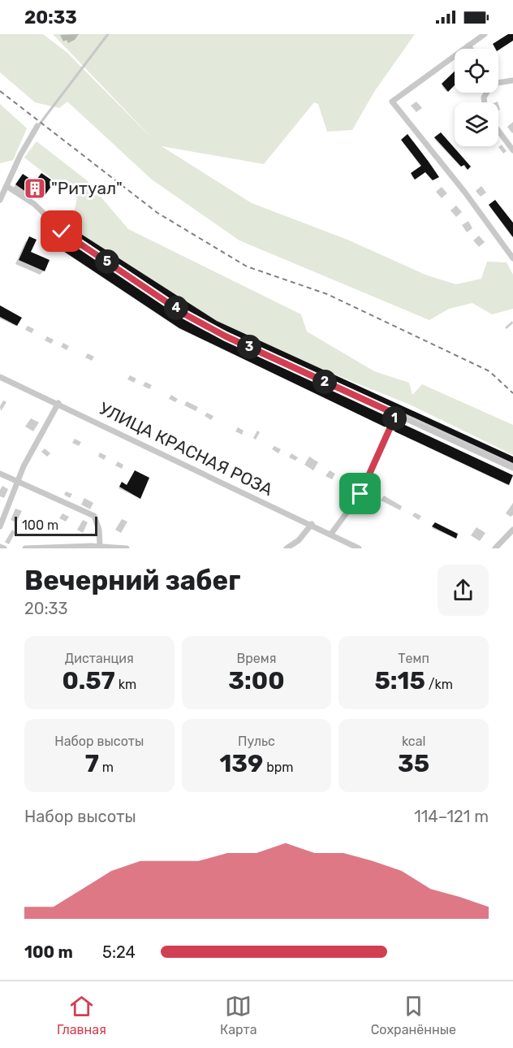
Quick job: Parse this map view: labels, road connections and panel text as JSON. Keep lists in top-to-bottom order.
{
  "streets": {
    "street": ["УЛИЦА КРАСНАЯ РОЗА"]
  },
  "places": {
    "building": ["\"Ритуал\""]
  },
  "scale_bar": "100 m",
  "page": {
    "status": "20:33",
    "pins": [
      "5",
      "4",
      "3",
      "2",
      "1"
    ],
    "scale": "100 m",
    "heading": ["Вечерний забег", "20:33"],
    "stats": [
      ["Дистанция", "0.57 km"],
      ["Время", "3:00"],
      ["Темп", "5:15 /km"],
      ["Набор высоты", "7 m"],
      ["Пульс", "139 bpm"],
      ["kcal", "35"]
    ],
    "chart": ["Набор высоты", "114–121 m"],
    "list": [
      {
        "name": "100 m",
        "note": "5:24"
      }
    ],
    "tabs": ["Главная", "Карта", "Сохранённые"]
  }
}
